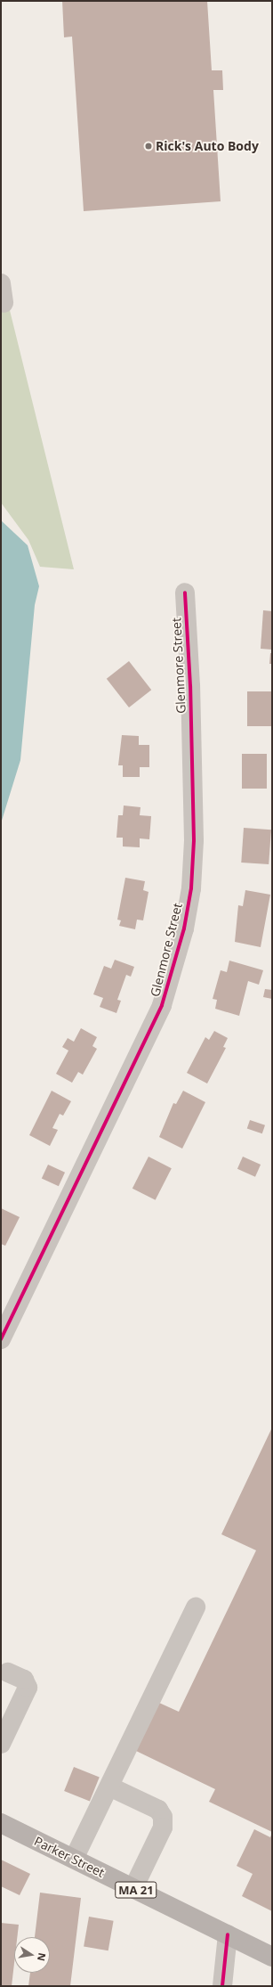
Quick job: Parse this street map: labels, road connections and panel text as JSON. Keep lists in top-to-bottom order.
{
  "streets": {
    "main road": ["Parker Street", "MA 21"],
    "street": ["Glenmore Street"]
  },
  "places": ["Rick's Auto Body"],
  "north": "right"
}
